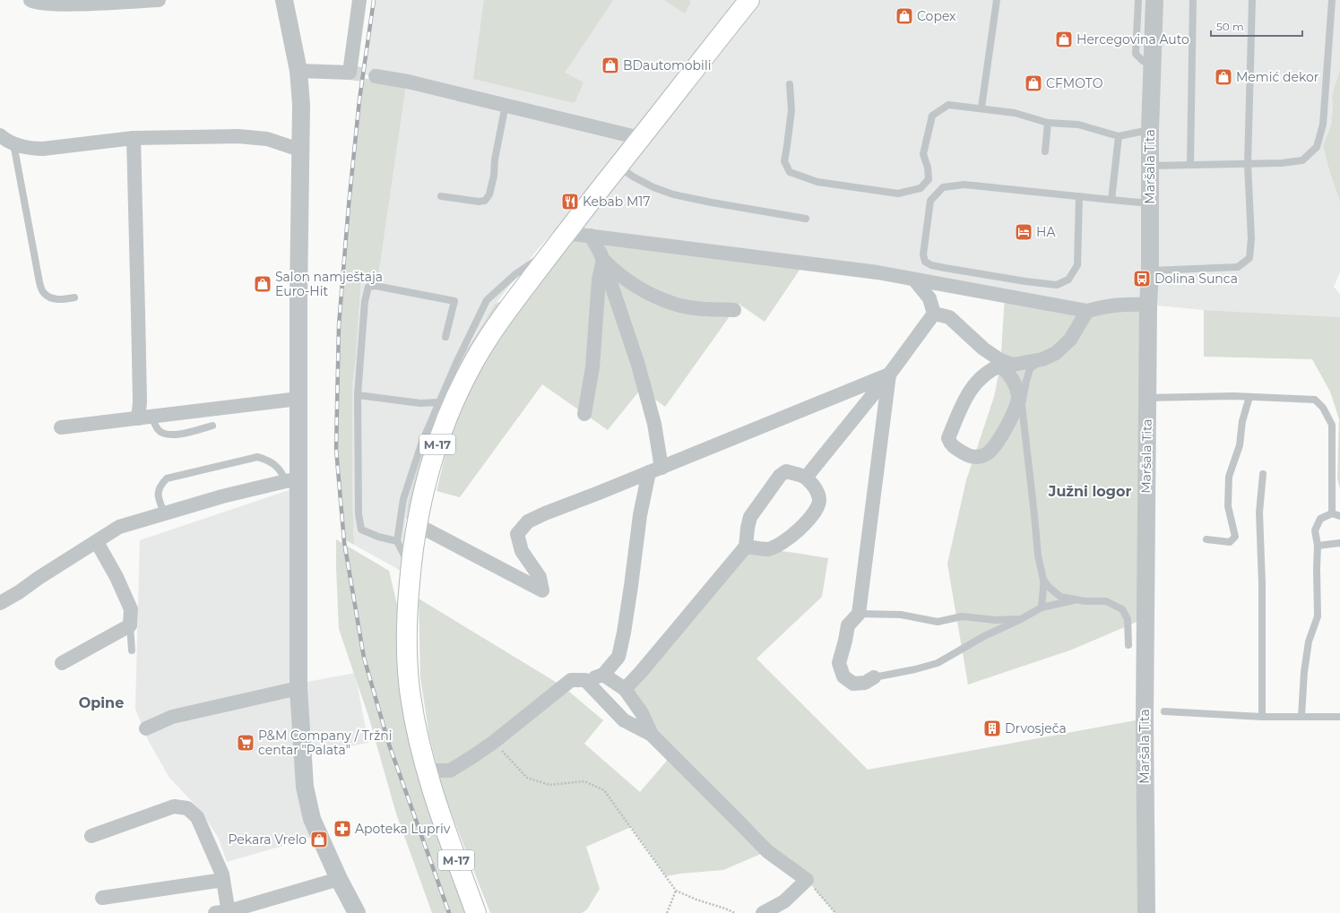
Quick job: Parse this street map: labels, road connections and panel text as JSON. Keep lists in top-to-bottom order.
{
  "streets": {
    "main road": ["M-17"],
    "street": ["Maršala Tita"]
  },
  "districts": ["Južni logor", "Opine"],
  "places": {
    "shop": [
      "Copex",
      "Hercegovina Auto",
      "BDautomobili",
      "Memić dekor",
      "CFMOTO",
      "Salon namještaja Euro-Hit",
      "Pekara Vrelo"
    ],
    "restaurant": ["Kebab M17"],
    "hotel": ["HA"],
    "bus stop": ["Dolina Sunca"],
    "building": ["Drvosječa"],
    "supermarket": ["P&M Company / Tržni centar \"Palata\""],
    "pharmacy": ["Apoteka Lupriv"]
  },
  "scale_bar": "50 m"
}
